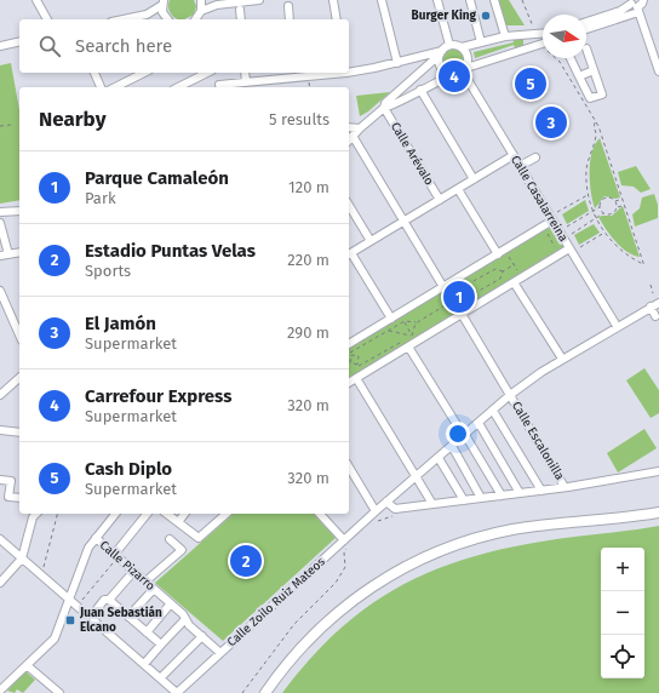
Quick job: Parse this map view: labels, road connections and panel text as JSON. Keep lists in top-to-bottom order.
{
  "streets": {
    "street": [
      "Calle Arévalo",
      "Calle Casalarreina",
      "Calle Escalonilla",
      "Calle Pizarro",
      "Calle Zoilo Ruiz Mateos"
    ]
  },
  "crossings": [
    ["Calle Casalarreina", "Calle Zoilo Ruiz Mateos"],
    ["Calle Escalonilla", "Calle Zoilo Ruiz Mateos"],
    ["Calle Pizarro", "Calle Zoilo Ruiz Mateos"]
  ],
  "places": {
    "other": ["Burger King"],
    "transit": ["Juan Sebastián Elcano"]
  },
  "north": "right",
  "page": {
    "search": "Search here",
    "pins": [
      "4",
      "5",
      "3",
      "1",
      "2"
    ],
    "heading": ["Nearby", "5 results"],
    "list": [
      {
        "mark": "1",
        "name": "Parque Camaleón",
        "note": "Park",
        "value": "120 m"
      },
      {
        "mark": "2",
        "name": "Estadio Puntas Velas",
        "note": "Sports",
        "value": "220 m"
      },
      {
        "mark": "3",
        "name": "El Jamón",
        "note": "Supermarket",
        "value": "290 m"
      },
      {
        "mark": "4",
        "name": "Carrefour Express",
        "note": "Supermarket",
        "value": "320 m"
      },
      {
        "mark": "5",
        "name": "Cash Diplo",
        "note": "Supermarket",
        "value": "320 m"
      }
    ],
    "map_buttons": ["+", "−"]
  }
}
